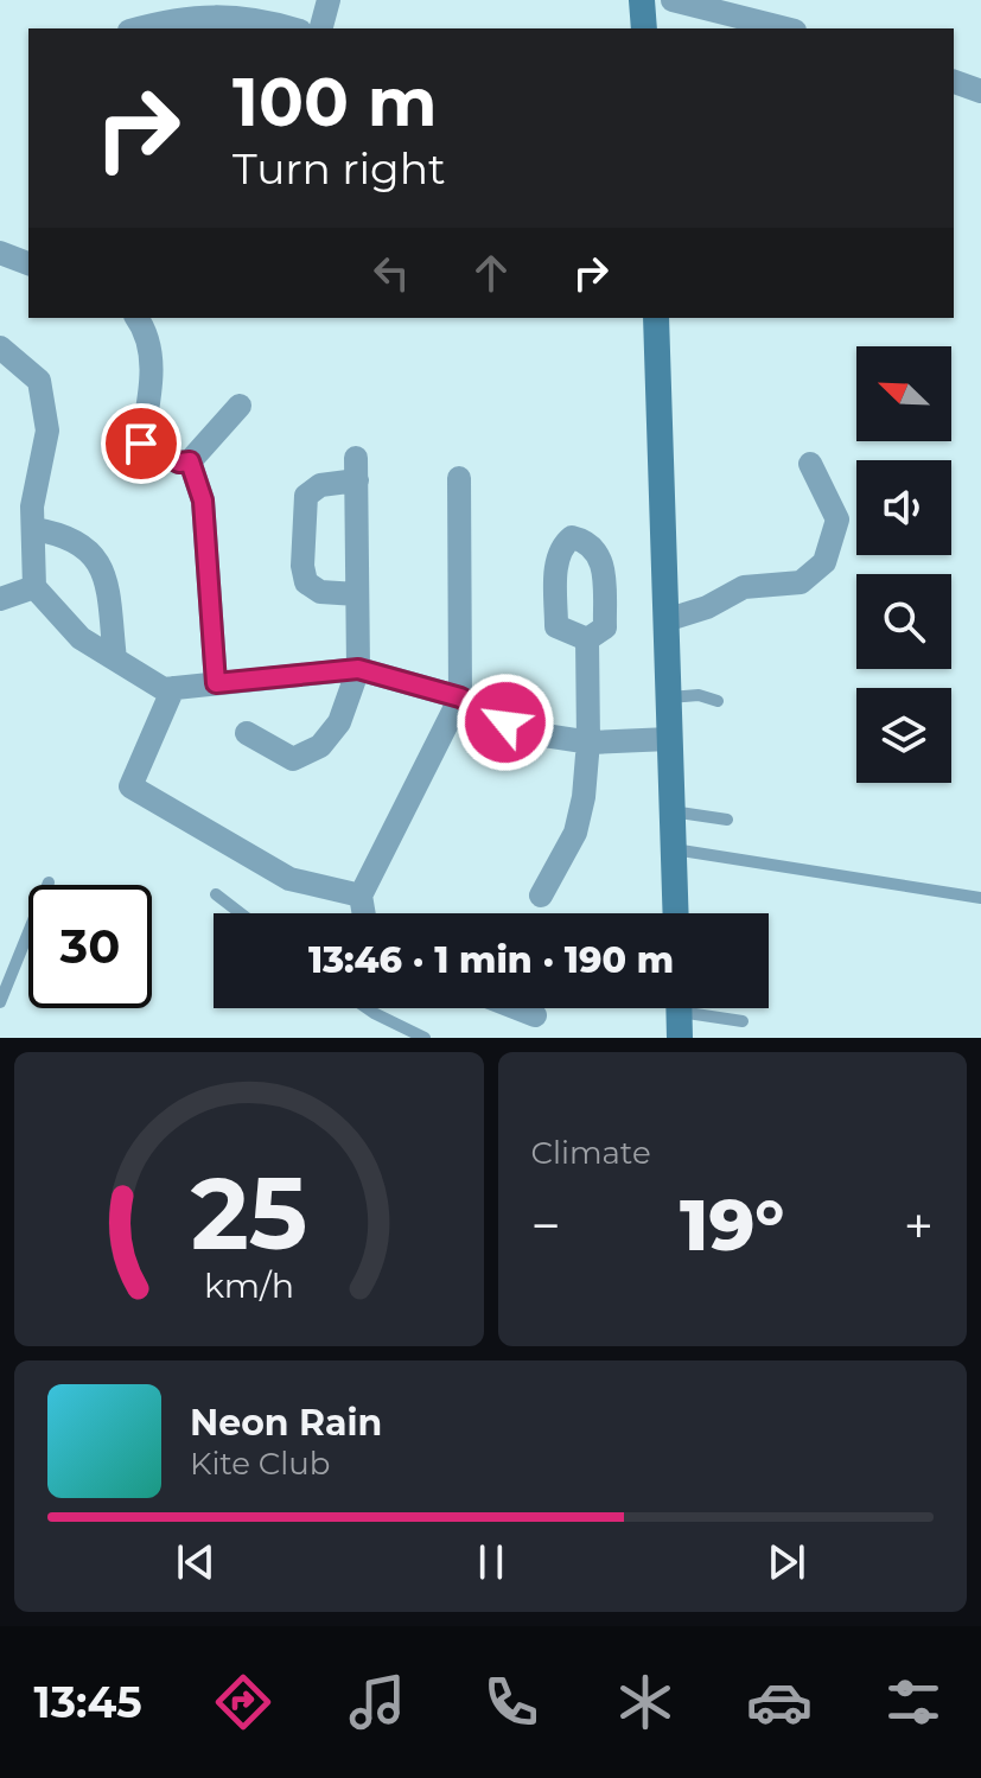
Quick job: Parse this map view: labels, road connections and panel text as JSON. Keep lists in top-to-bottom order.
{
  "north": "top left",
  "page": {
    "turn": ["100 m", "Turn right"],
    "limit": "30",
    "trip": "13:46 · 1 min · 190 m",
    "tile": "Climate",
    "heat": ["−", "19°", "+"],
    "song": ["Neon Rain", "Kite Club"],
    "tabs": "13:45",
    "gauge": ["25", "km/h"]
  }
}
